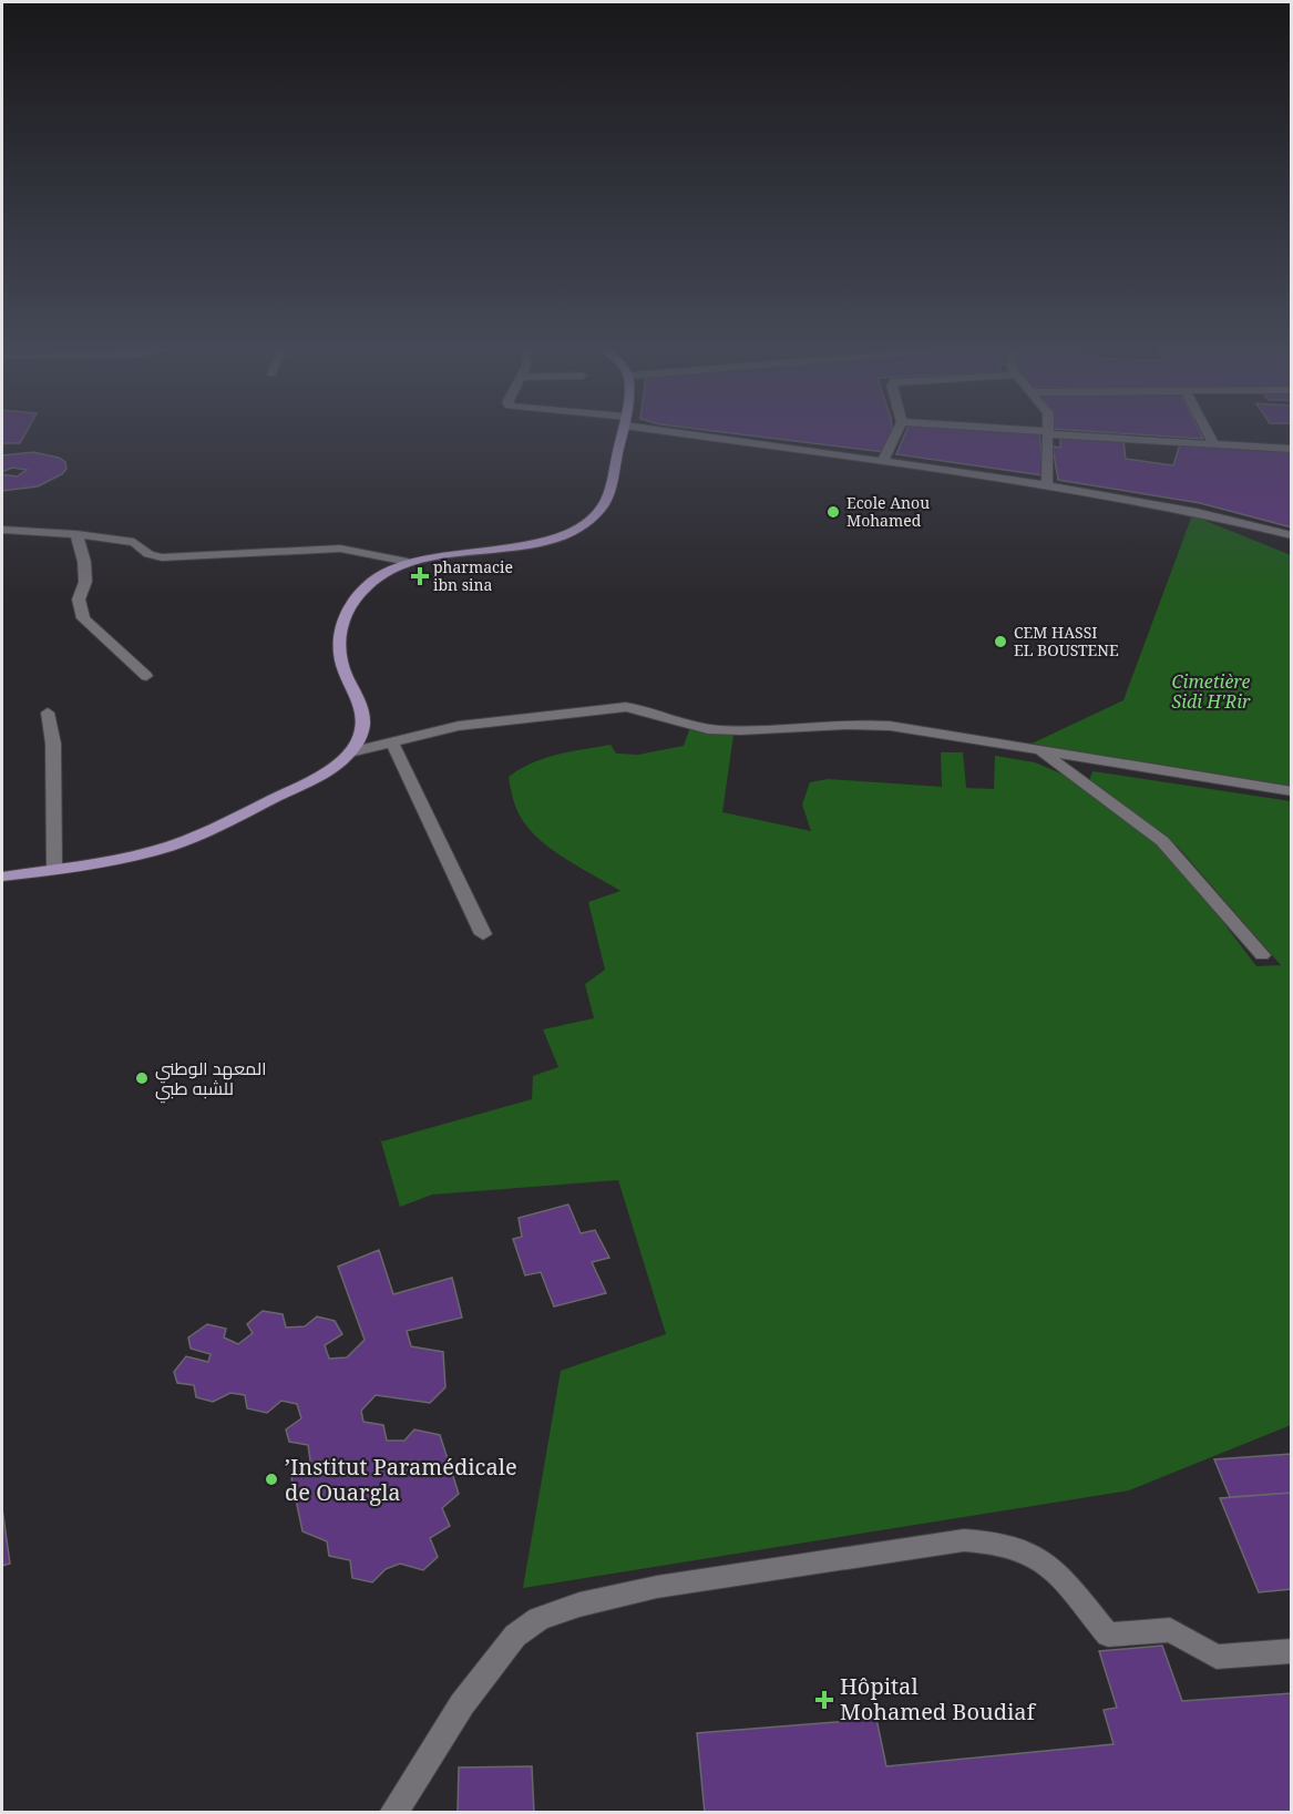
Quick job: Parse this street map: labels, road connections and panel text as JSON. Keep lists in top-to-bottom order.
{
  "parks": ["Cimetière Sidi H'Rir"],
  "places": {
    "other": [
      "Ecole Anou Mohamed",
      "CEM HASSI EL BOUSTENE",
      "المعهد الوطني للشبه طبي",
      "’Institut Paramédicale de Ouargla"
    ],
    "health": ["pharmacie ibn sina", "Hôpital Mohamed Boudiaf"]
  }
}
